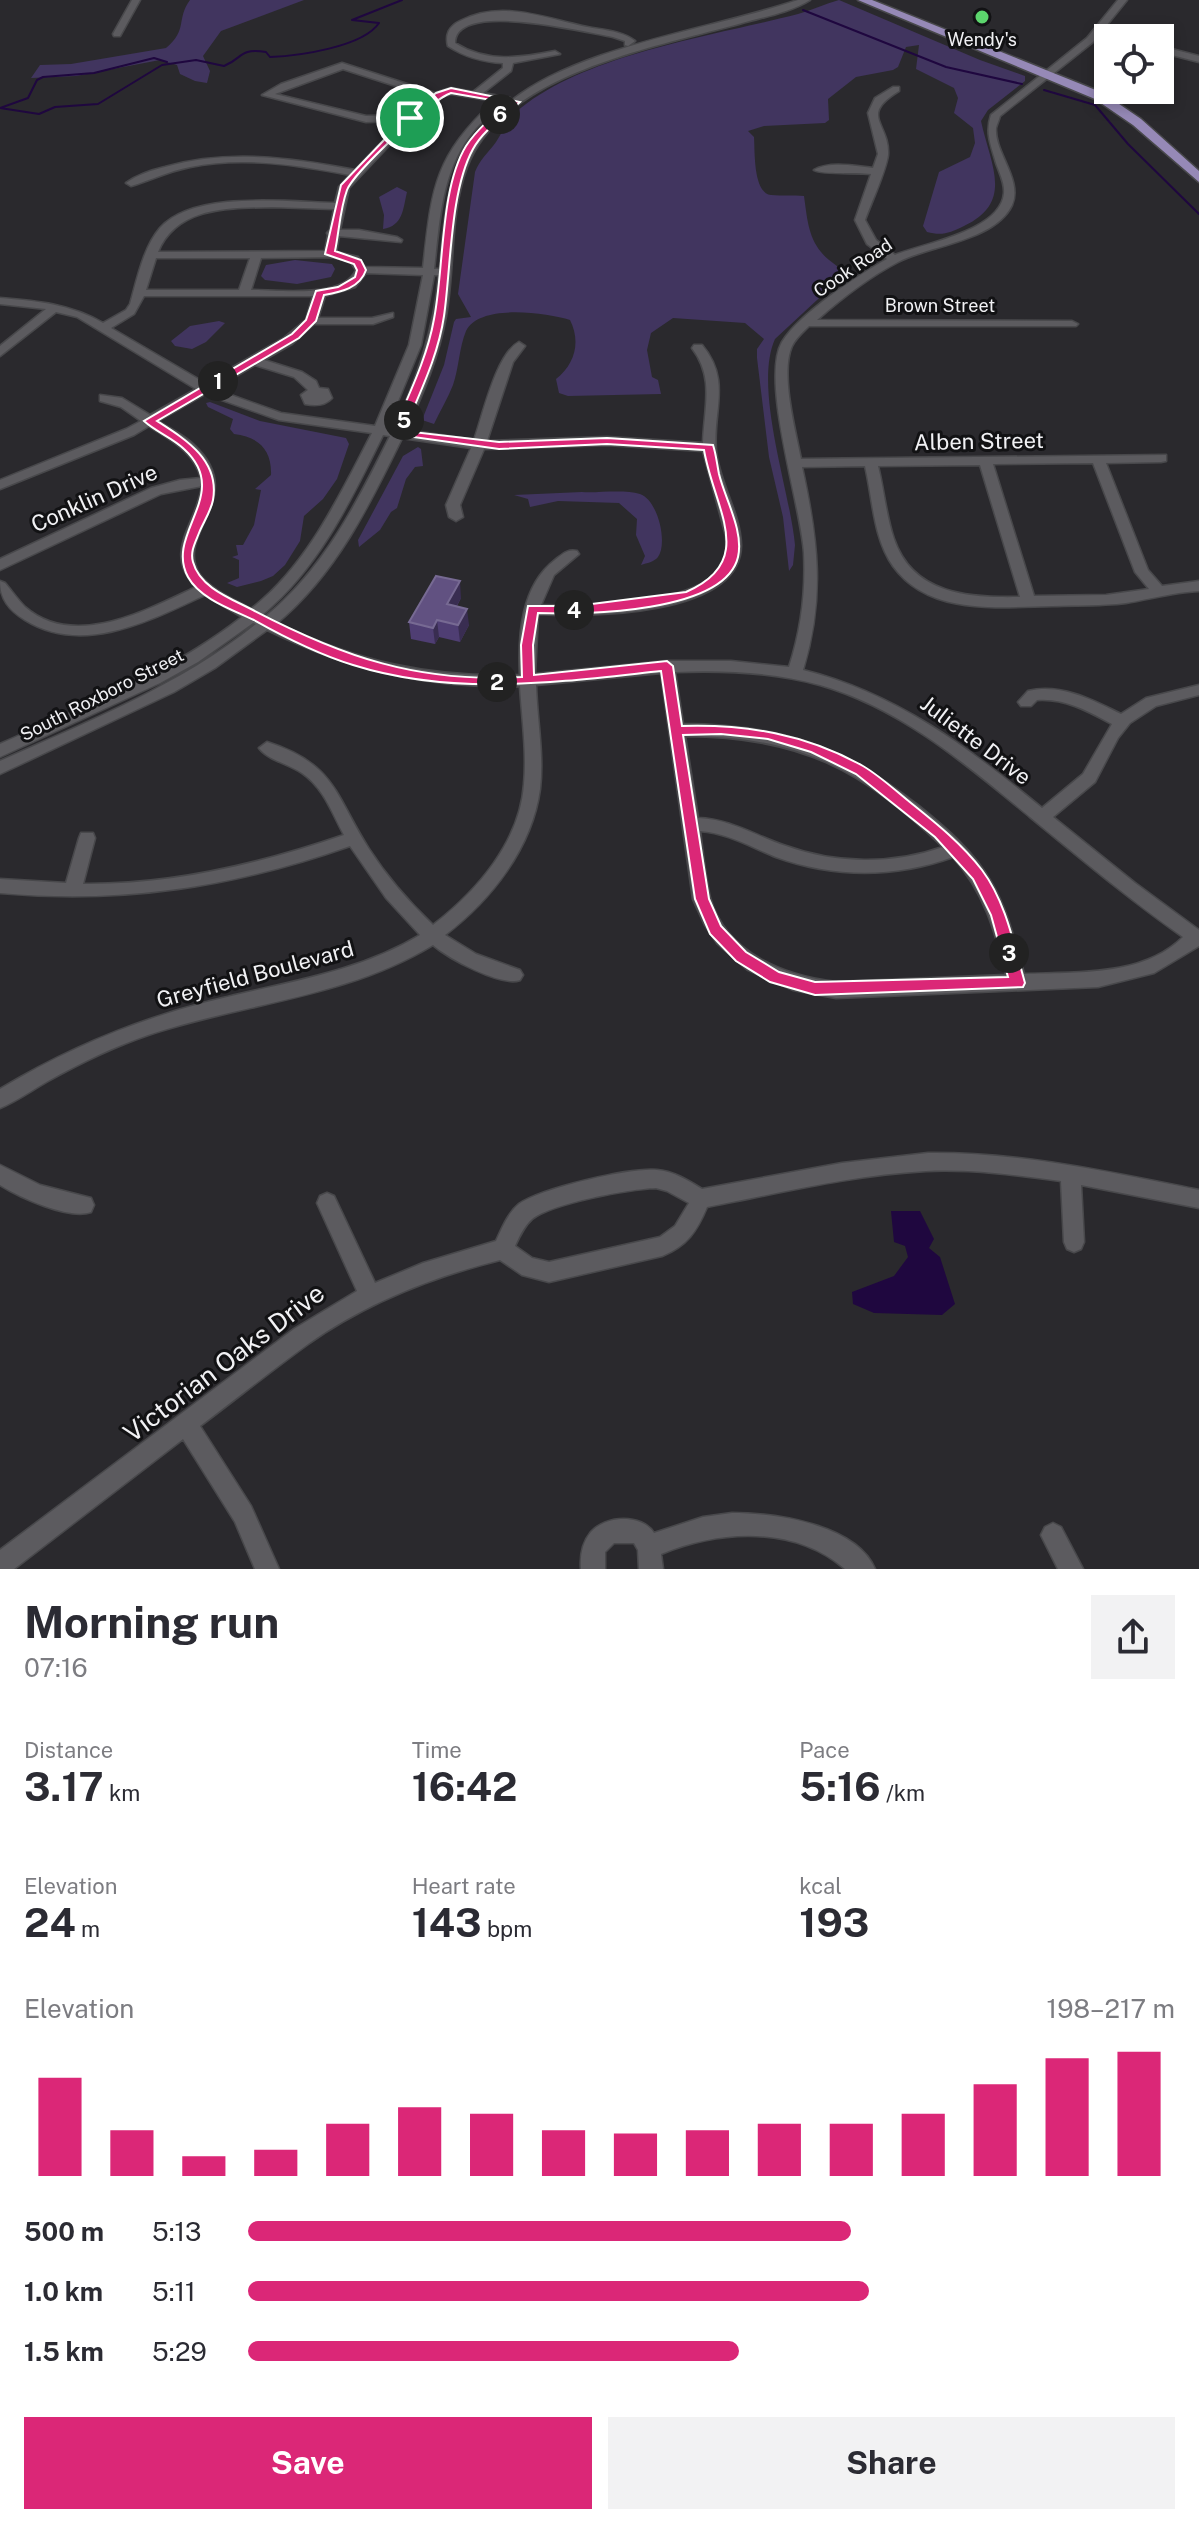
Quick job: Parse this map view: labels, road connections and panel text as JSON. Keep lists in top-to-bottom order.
{
  "streets": {
    "street": [
      "Cook Road",
      "Brown Street",
      "Alben Street",
      "Conklin Drive",
      "South Roxboro Street",
      "Juliette Drive",
      "Greyfield Boulevard",
      "Victorian Oaks Drive"
    ]
  },
  "crossings": [
    ["Cook Road", "Brown Street"],
    ["Cook Road", "Alben Street"],
    ["Cook Road", "Juliette Drive"],
    ["South Roxboro Street", "Juliette Drive"],
    ["Juliette Drive", "Greyfield Boulevard"]
  ],
  "places": ["Wendy's"],
  "page": {
    "pins": [
      "6",
      "1",
      "5",
      "4",
      "2",
      "3"
    ],
    "heading": ["Morning run", "07:16"],
    "stats": [
      ["Distance", "3.17 km"],
      ["Time", "16:42"],
      ["Pace", "5:16 /km"],
      ["Elevation", "24 m"],
      ["Heart rate", "143 bpm"],
      ["kcal", "193"]
    ],
    "chart": ["Elevation", "198–217 m"],
    "list": [
      {
        "name": "500 m",
        "note": "5:13"
      },
      {
        "name": "1.0 km",
        "note": "5:11"
      },
      {
        "name": "1.5 km",
        "note": "5:29"
      }
    ],
    "buttons": ["Save", "Share"]
  }
}
